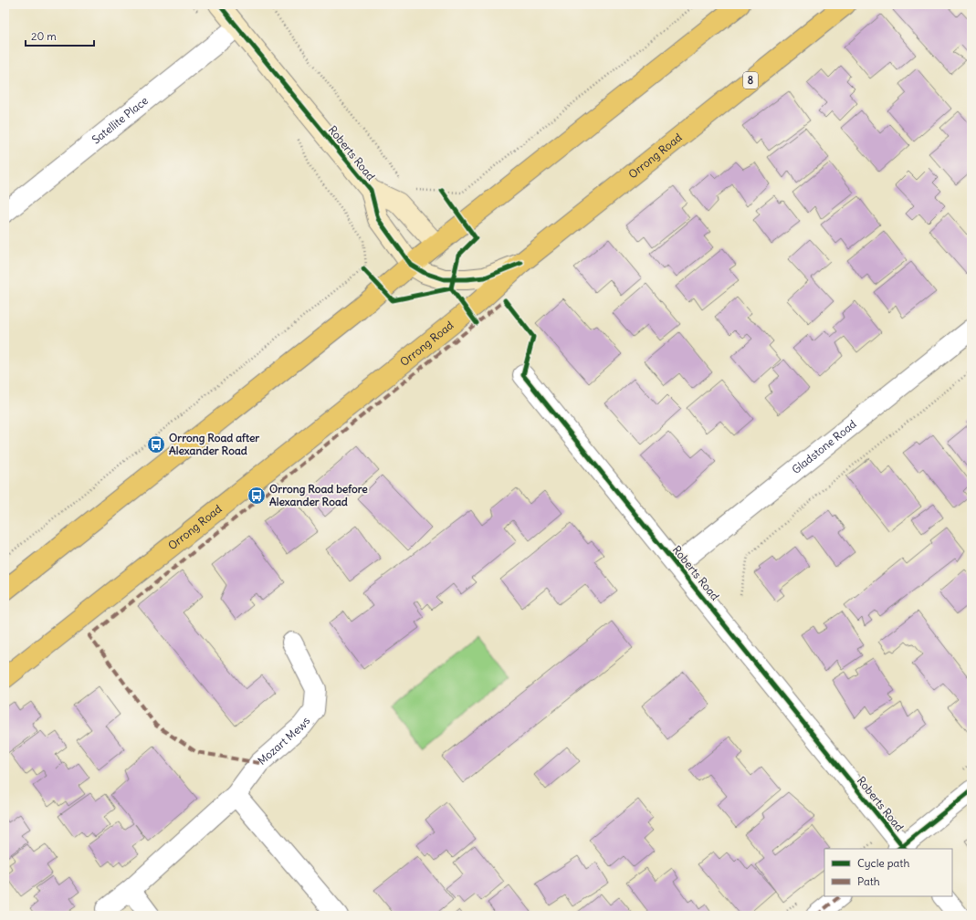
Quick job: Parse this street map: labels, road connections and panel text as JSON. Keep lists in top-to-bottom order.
{
  "streets": {
    "highway": ["8", "Orrong Road"],
    "main road": ["Roberts Road"],
    "street": ["Satellite Place", "Gladstone Road", "Mozart Mews"]
  },
  "crossings": [
    ["Satellite Place", "Roberts Road"],
    ["Roberts Road", "Orrong Road"],
    ["Roberts Road", "Gladstone Road"]
  ],
  "places": {
    "bus stop": ["Orrong Road after Alexander Road", "Orrong Road before Alexander Road"]
  },
  "legend": ["Cycle path", "Path"],
  "scale_bar": "20 m"
}
